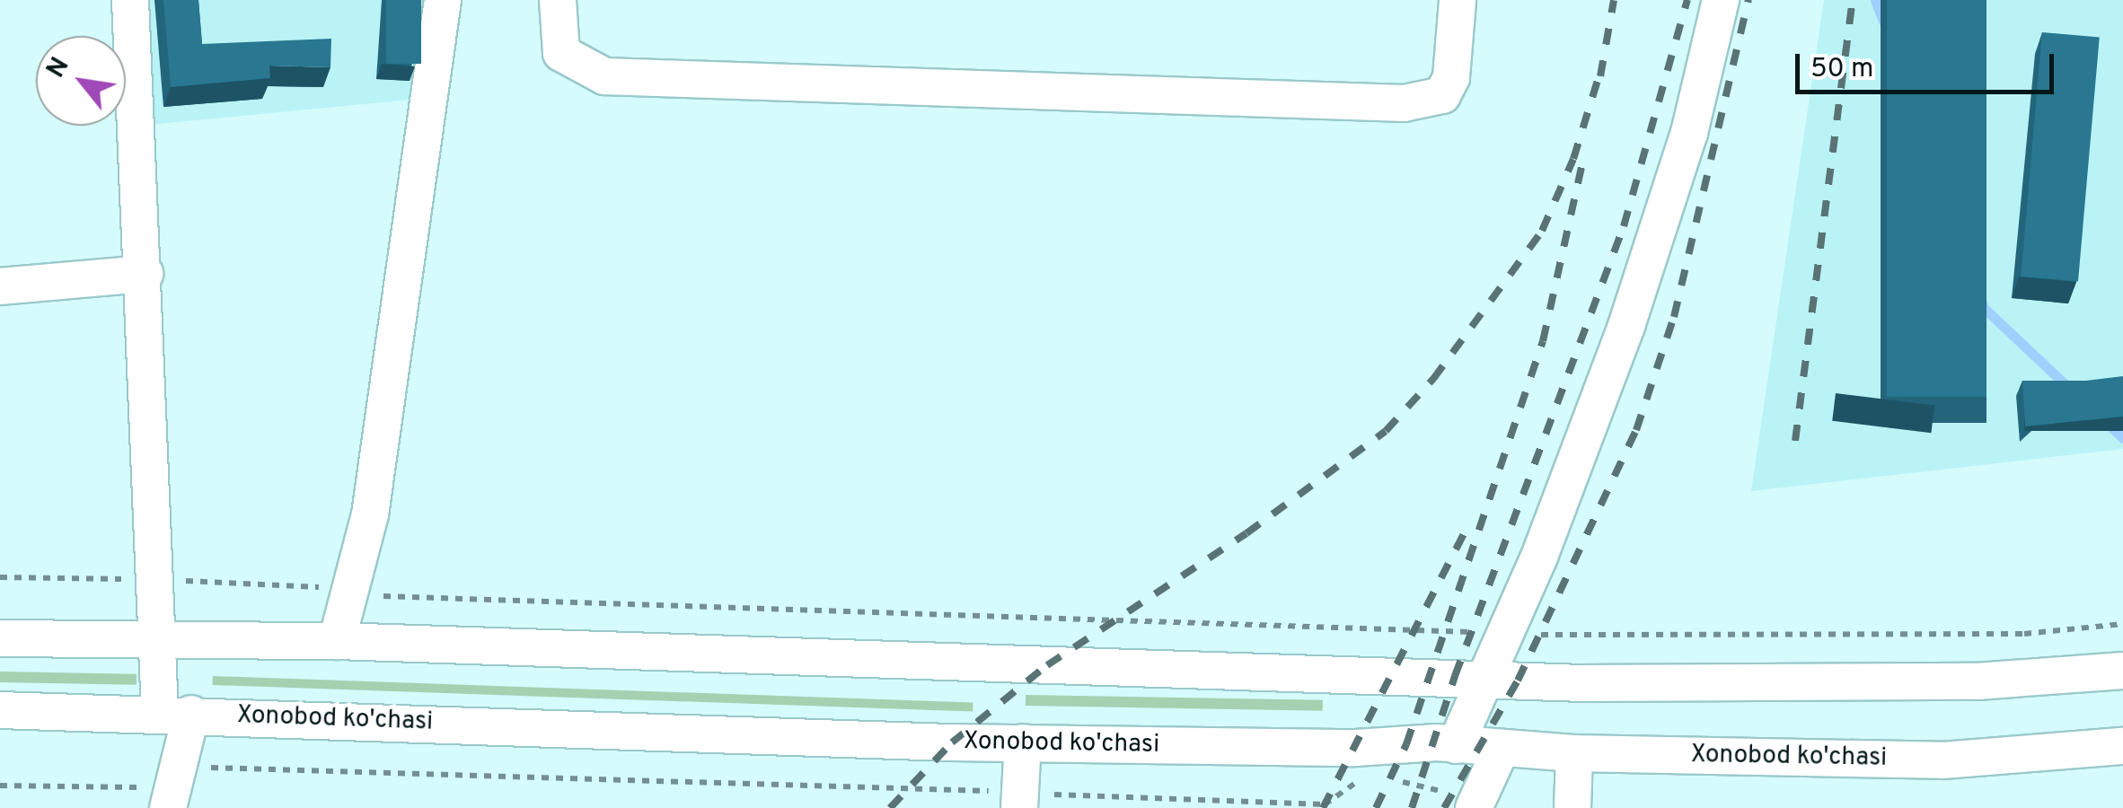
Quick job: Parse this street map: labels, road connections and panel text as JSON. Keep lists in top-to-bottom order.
{
  "streets": {
    "street": ["Xonobod ko'chasi"]
  },
  "scale_bar": "50 m",
  "north": "top left"
}
